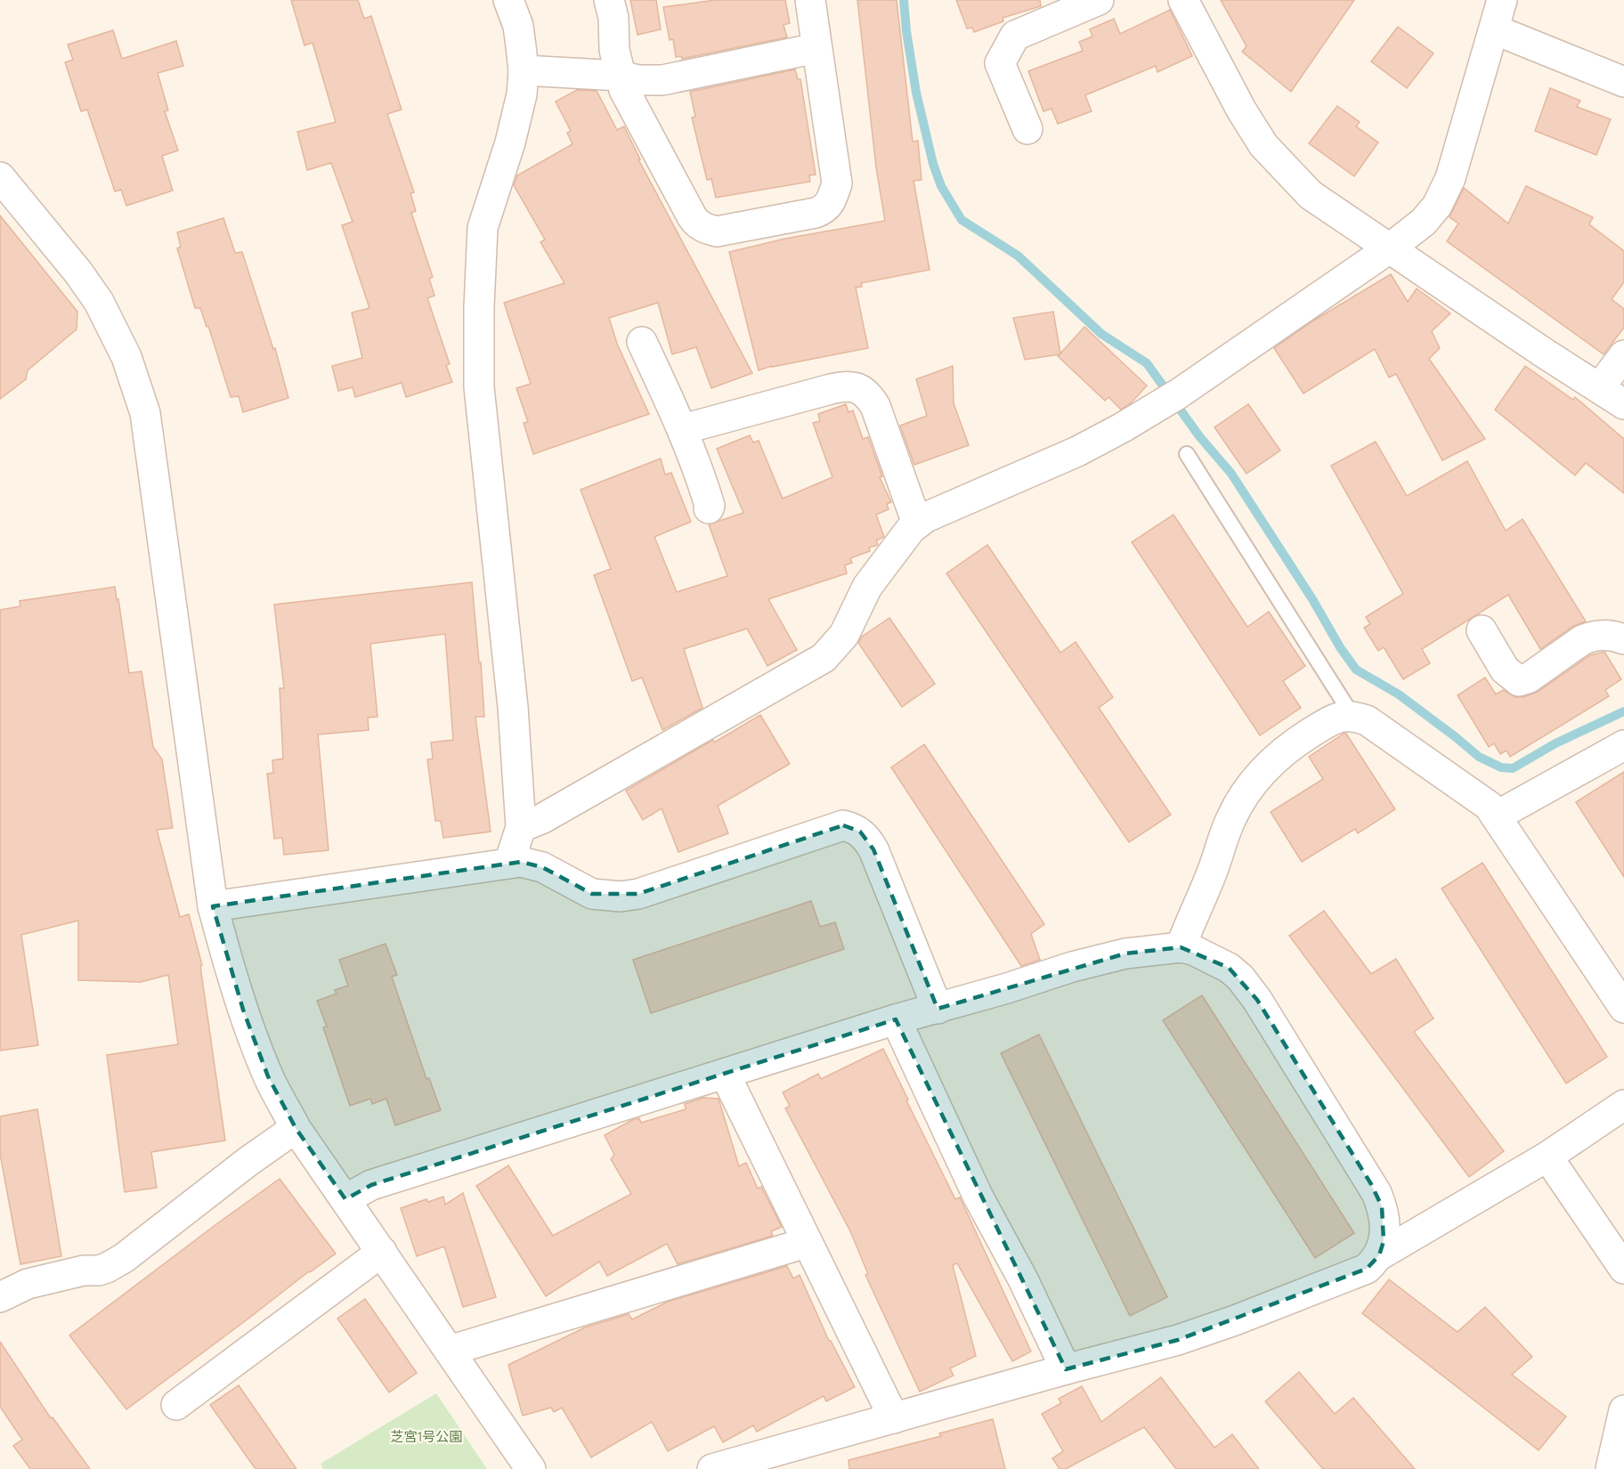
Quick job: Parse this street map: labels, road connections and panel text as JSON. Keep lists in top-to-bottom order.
{
  "parks": ["芝宮1号公園"]
}
